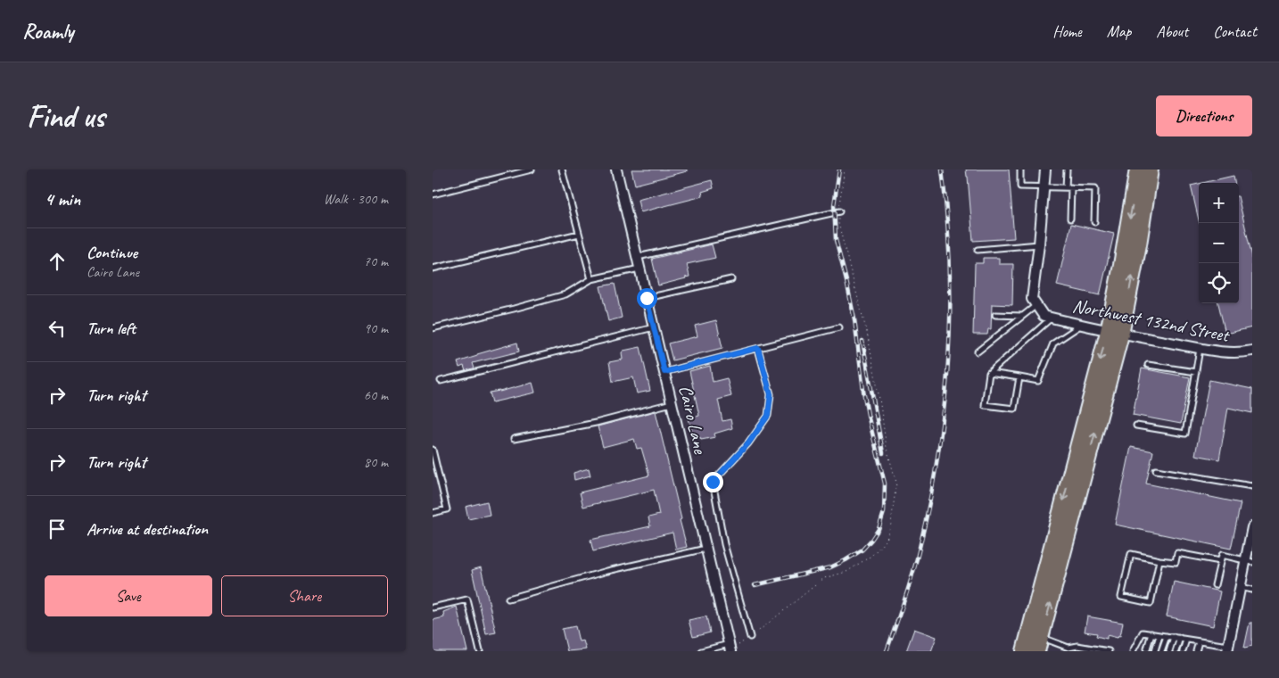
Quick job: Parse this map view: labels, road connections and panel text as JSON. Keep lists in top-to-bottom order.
{
  "streets": {
    "street": ["Northwest 132nd Street", "Cairo Lane"]
  },
  "page": {
    "header": "Roamly",
    "nav": [
      "Home",
      "Map",
      "About",
      "Contact"
    ],
    "buttons": [
      "Directions",
      ["Save", "Share"]
    ],
    "title": "Find us",
    "heading": ["4 min", "Walk · 300 m"],
    "map_buttons": ["+", "−"],
    "list": [
      ["Continue", "Cairo Lane", "70 m"],
      ["Turn left", "90 m"],
      ["Turn right", "60 m"],
      ["Turn right", "80 m"],
      "Arrive at destination"
    ]
  }
}
